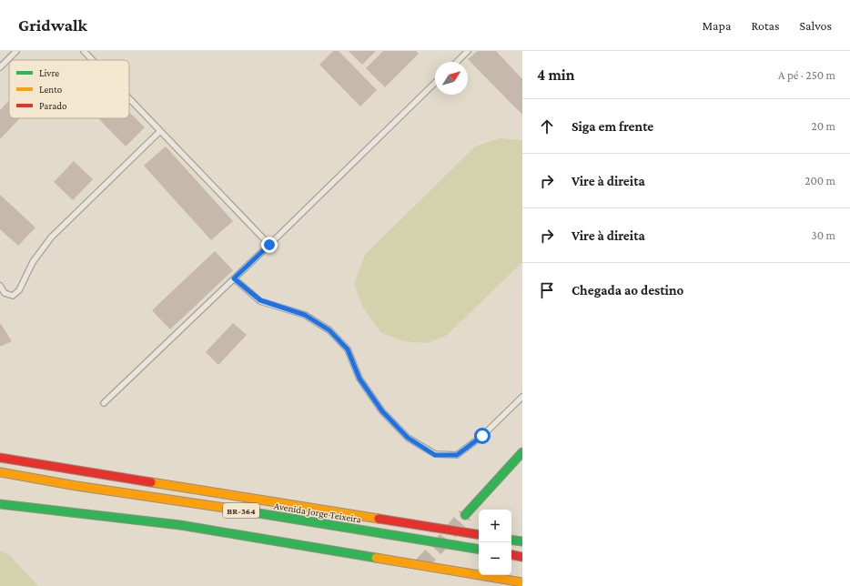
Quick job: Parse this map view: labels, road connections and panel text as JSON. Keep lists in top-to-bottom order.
{
  "streets": {
    "main road": ["BR-364", "Avenida Jorge Teixeira"]
  },
  "legend": ["Livre", "Lento", "Parado"],
  "north": "top right",
  "page": {
    "header": "Gridwalk",
    "nav": ["Mapa", "Rotas", "Salvos"],
    "heading": ["4 min", "A pé · 250 m"],
    "list": [
      ["Siga em frente", "20 m"],
      ["Vire à direita", "200 m"],
      ["Vire à direita", "30 m"],
      "Chegada ao destino"
    ],
    "map_buttons": ["+", "−"]
  }
}
